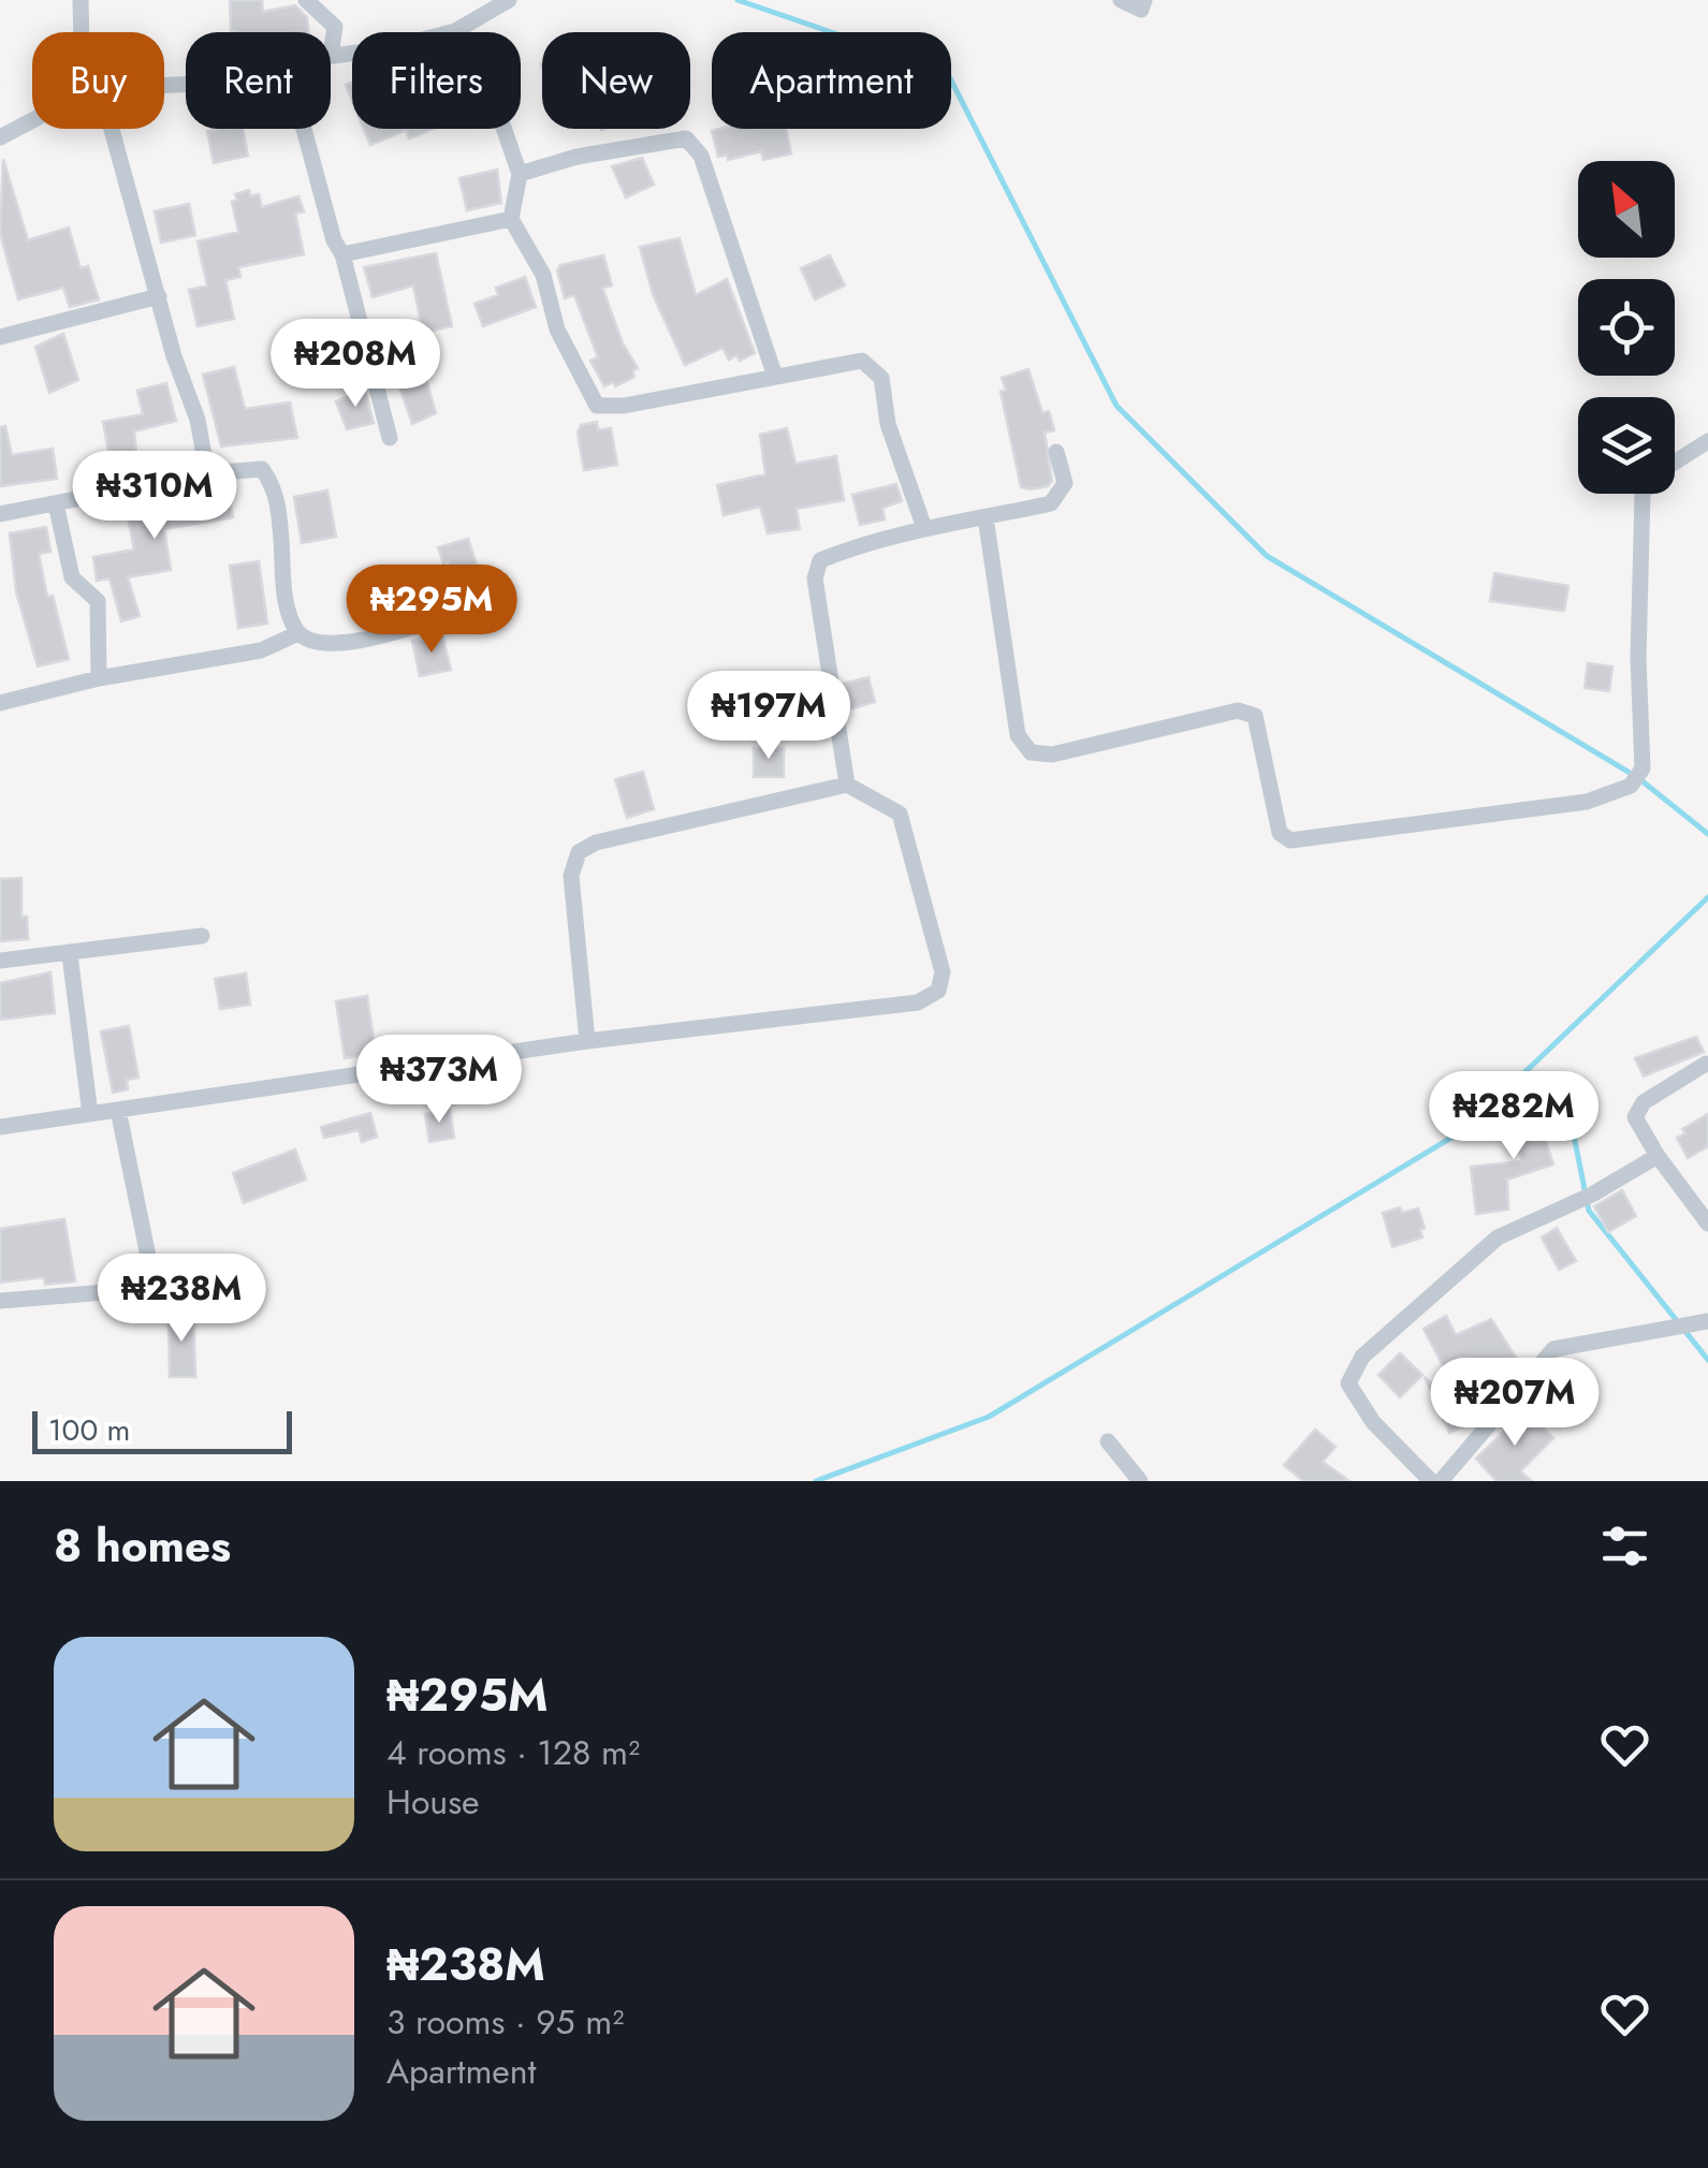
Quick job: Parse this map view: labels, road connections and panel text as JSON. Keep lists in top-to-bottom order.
{
  "scale_bar": "100 m",
  "north": "top left",
  "page": {
    "chip": [
      "Buy",
      "Rent",
      "Filters",
      "New",
      "Apartment"
    ],
    "price": [
      "₦208M",
      "₦310M",
      "₦295M",
      "₦197M",
      "₦373M",
      "₦282M",
      "₦238M",
      "₦207M"
    ],
    "scale": "100 m",
    "heading": "8 homes",
    "list": [
      {
        "name": "₦295M",
        "note": "4 rooms · 128 m² · House"
      },
      {
        "name": "₦238M",
        "note": "3 rooms · 95 m² · Apartment"
      }
    ]
  }
}
